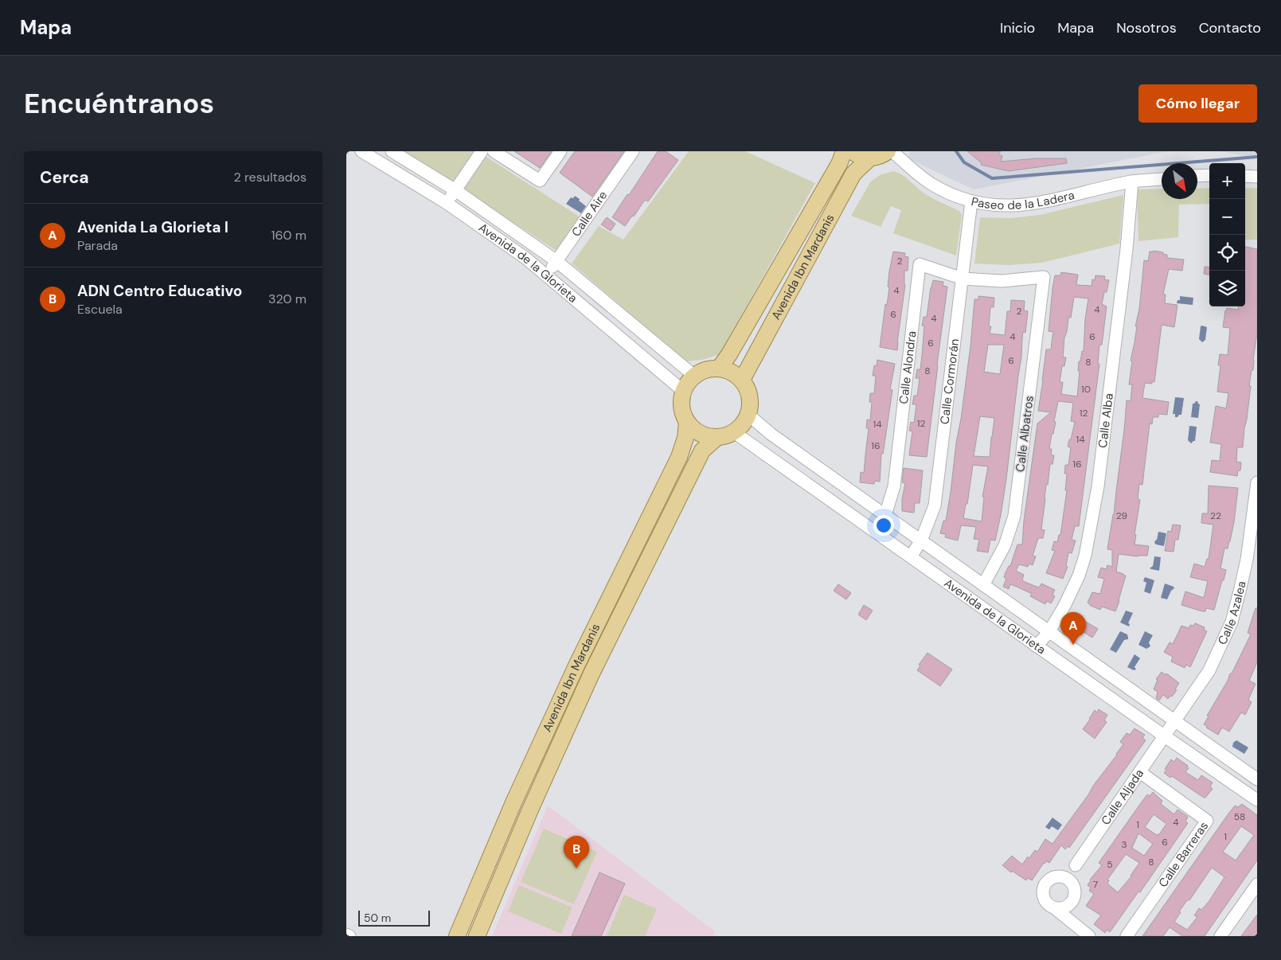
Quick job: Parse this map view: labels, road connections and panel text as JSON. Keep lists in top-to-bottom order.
{
  "streets": {
    "main road": ["Avenida Ibn Mardanis"],
    "street": [
      "Paseo de la Ladera",
      "Calle Aire",
      "Avenida de la Glorieta",
      "Calle Alondra",
      "Calle Cormorán",
      "Calle Alba",
      "Calle Albatros",
      "Calle Azalea",
      "Calle Aljada",
      "Calle Barreras"
    ]
  },
  "crossings": [
    ["Paseo de la Ladera", "Calle Cormorán"],
    ["Paseo de la Ladera", "Calle Alba"],
    ["Calle Aire", "Avenida de la Glorieta"],
    ["Avenida de la Glorieta", "Avenida Ibn Mardanis"],
    ["Avenida de la Glorieta", "Calle Alondra"],
    ["Avenida de la Glorieta", "Calle Cormorán"],
    ["Avenida de la Glorieta", "Calle Alba"],
    ["Avenida de la Glorieta", "Calle Albatros"],
    ["Avenida de la Glorieta", "Calle Azalea"],
    ["Avenida de la Glorieta", "Calle Aljada"],
    ["Calle Alondra", "Calle Cormorán"],
    ["Calle Alondra", "Calle Albatros"],
    ["Calle Cormorán", "Calle Albatros"],
    ["Calle Azalea", "Calle Aljada"],
    ["Calle Aljada", "Calle Barreras"]
  ],
  "house_numbers": [
    "2",
    "4",
    "4",
    "2",
    "6",
    "4",
    "4",
    "6",
    "6",
    "6",
    "8",
    "8",
    "10",
    "12",
    "12",
    "14",
    "14",
    "16",
    "16",
    "29",
    "22",
    "58",
    "4",
    "1",
    "1",
    "6",
    "3",
    "8",
    "5",
    "7"
  ],
  "scale_bar": "50 m",
  "north": "bottom right",
  "page": {
    "header": "Mapa",
    "nav": [
      "Inicio",
      "Mapa",
      "Nosotros",
      "Contacto"
    ],
    "buttons": "Cómo llegar",
    "title": "Encuéntranos",
    "heading": ["Cerca", "2 resultados"],
    "map_buttons": ["+", "−"],
    "list": [
      {
        "mark": "A",
        "name": "Avenida La Glorieta I",
        "note": "Parada",
        "value": "160 m"
      },
      {
        "mark": "B",
        "name": "ADN Centro Educativo",
        "note": "Escuela",
        "value": "320 m"
      }
    ],
    "pins": ["A", "B"],
    "scale": "50 m"
  }
}
